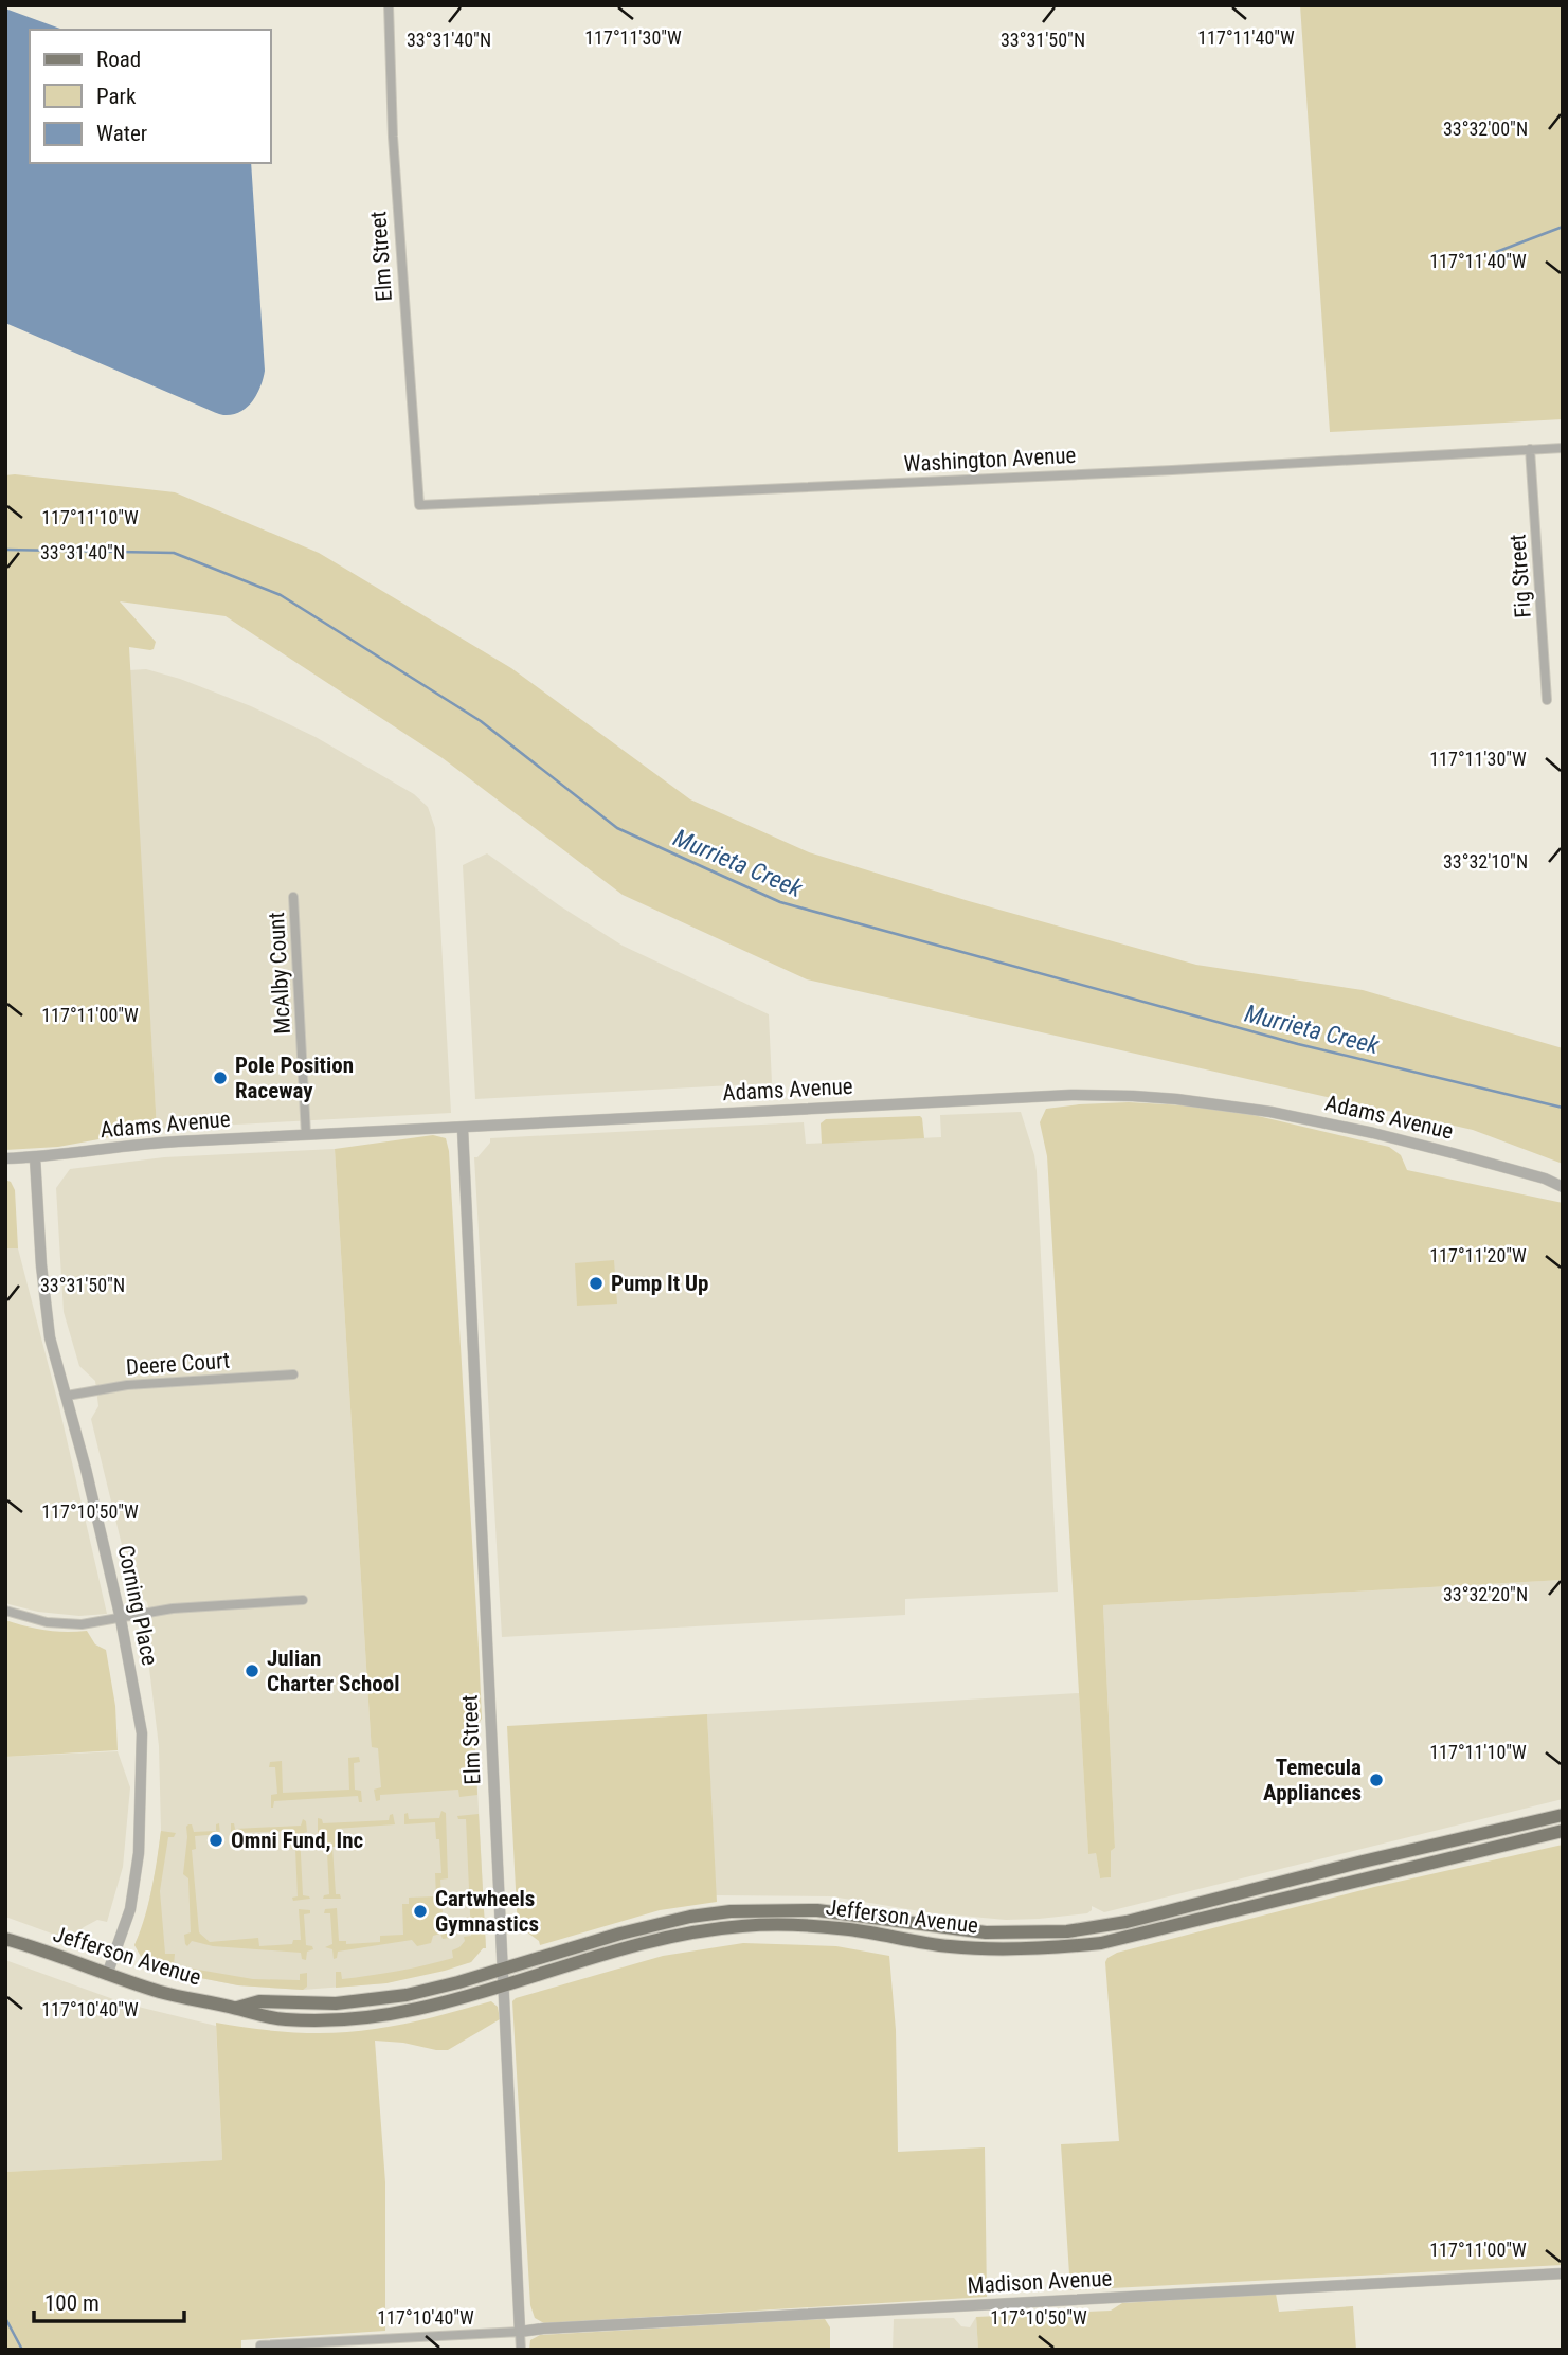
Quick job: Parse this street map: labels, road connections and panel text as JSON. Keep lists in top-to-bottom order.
{
  "streets": {
    "main road": ["Jefferson Avenue"],
    "street": [
      "Elm Street",
      "Washington Avenue",
      "Fig Street",
      "McAlby Count",
      "Adams Avenue",
      "Deere Court",
      "Corning Place",
      "Madison Avenue"
    ]
  },
  "crossings": [
    ["Elm Street", "Washington Avenue"],
    ["Elm Street", "Adams Avenue"],
    ["Elm Street", "Jefferson Avenue"],
    ["Elm Street", "Madison Avenue"],
    ["Washington Avenue", "Fig Street"],
    ["McAlby Count", "Adams Avenue"],
    ["Adams Avenue", "Corning Place"],
    ["Deere Court", "Corning Place"],
    ["Corning Place", "Jefferson Avenue"]
  ],
  "water": ["Murrieta Creek"],
  "places": [
    "Pole Position Raceway",
    "Pump It Up",
    "Julian Charter School",
    "Temecula Appliances",
    "Omni Fund, Inc",
    "Cartwheels Gymnastics"
  ],
  "legend": ["Road", "Park", "Water"],
  "scale_bar": "100 m",
  "coordinates": [
    "117°11'30\"W",
    "117°11'40\"W",
    "33°31'40\"N",
    "33°31'50\"N",
    "33°32'00\"N",
    "117°11'10\"W",
    "33°32'10\"N",
    "117°11'00\"W",
    "117°11'20\"W",
    "117°10'50\"W",
    "33°32'20\"N",
    "117°10'40\"W"
  ]
}
